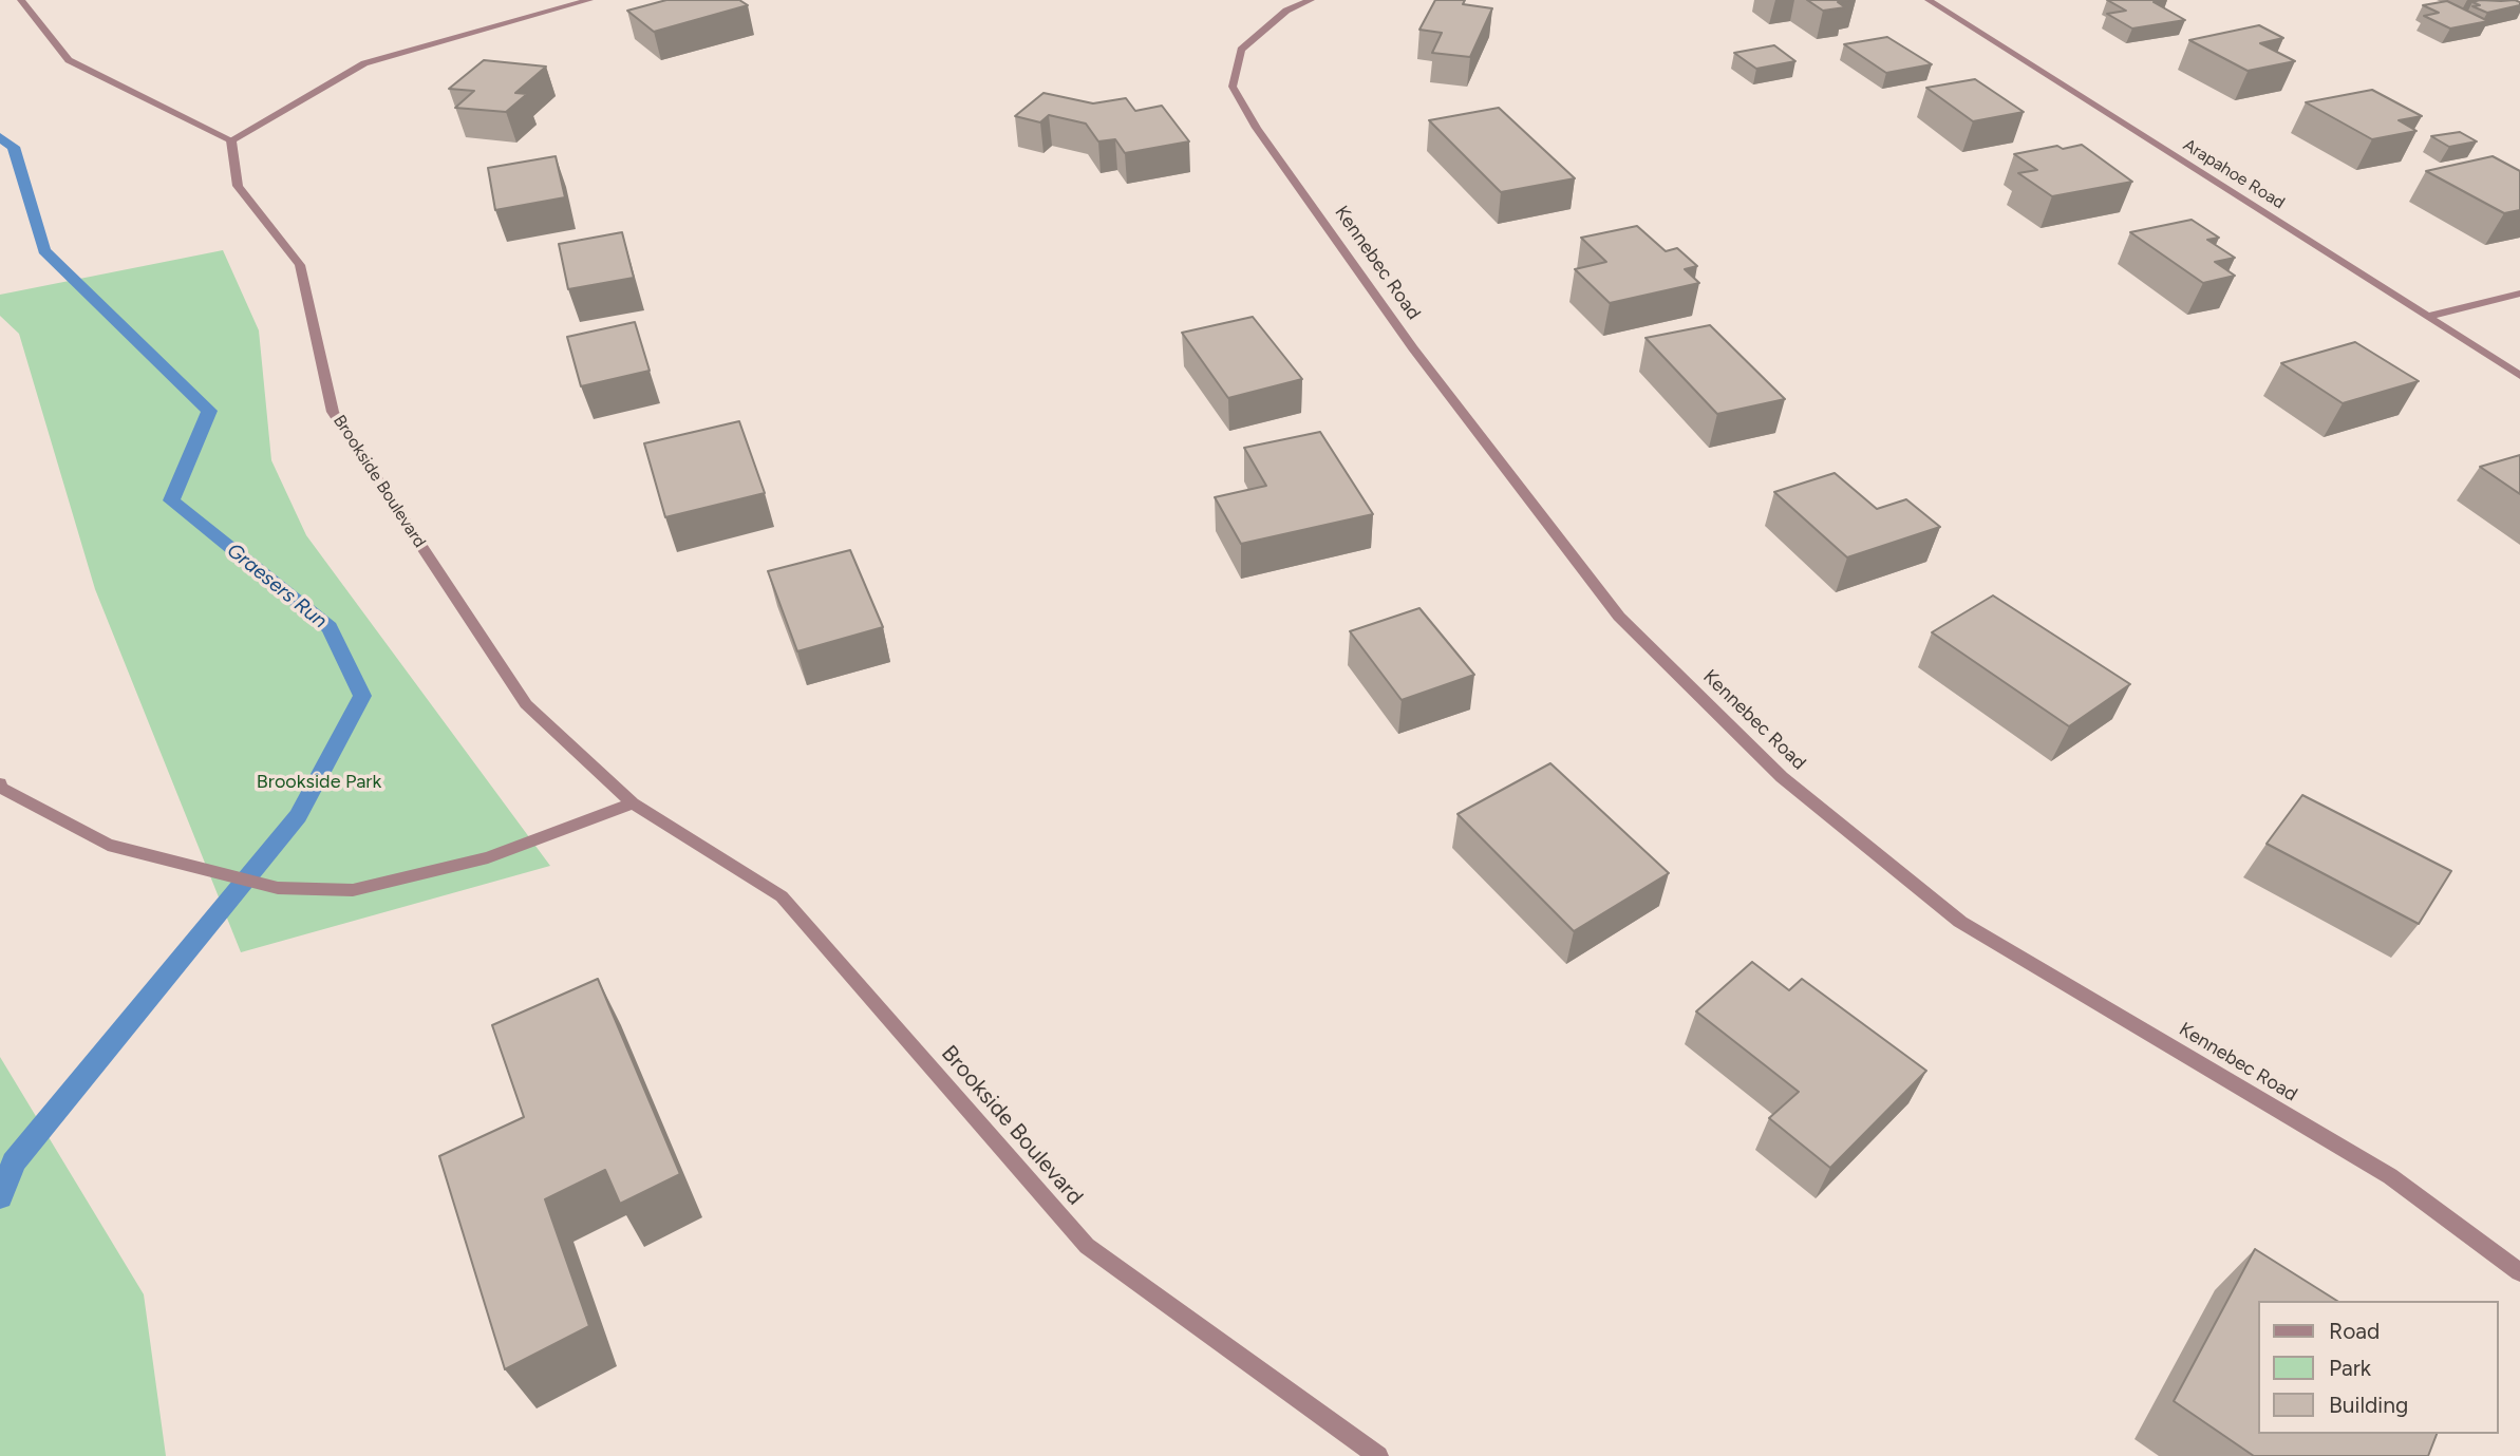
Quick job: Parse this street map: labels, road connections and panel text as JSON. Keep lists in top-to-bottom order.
{
  "streets": {
    "street": ["Arapahoe Road", "Kennebec Road", "Brookside Boulevard"]
  },
  "water": ["Graesers Run"],
  "parks": ["Brookside Park"],
  "legend": ["Road", "Park", "Building"]
}
